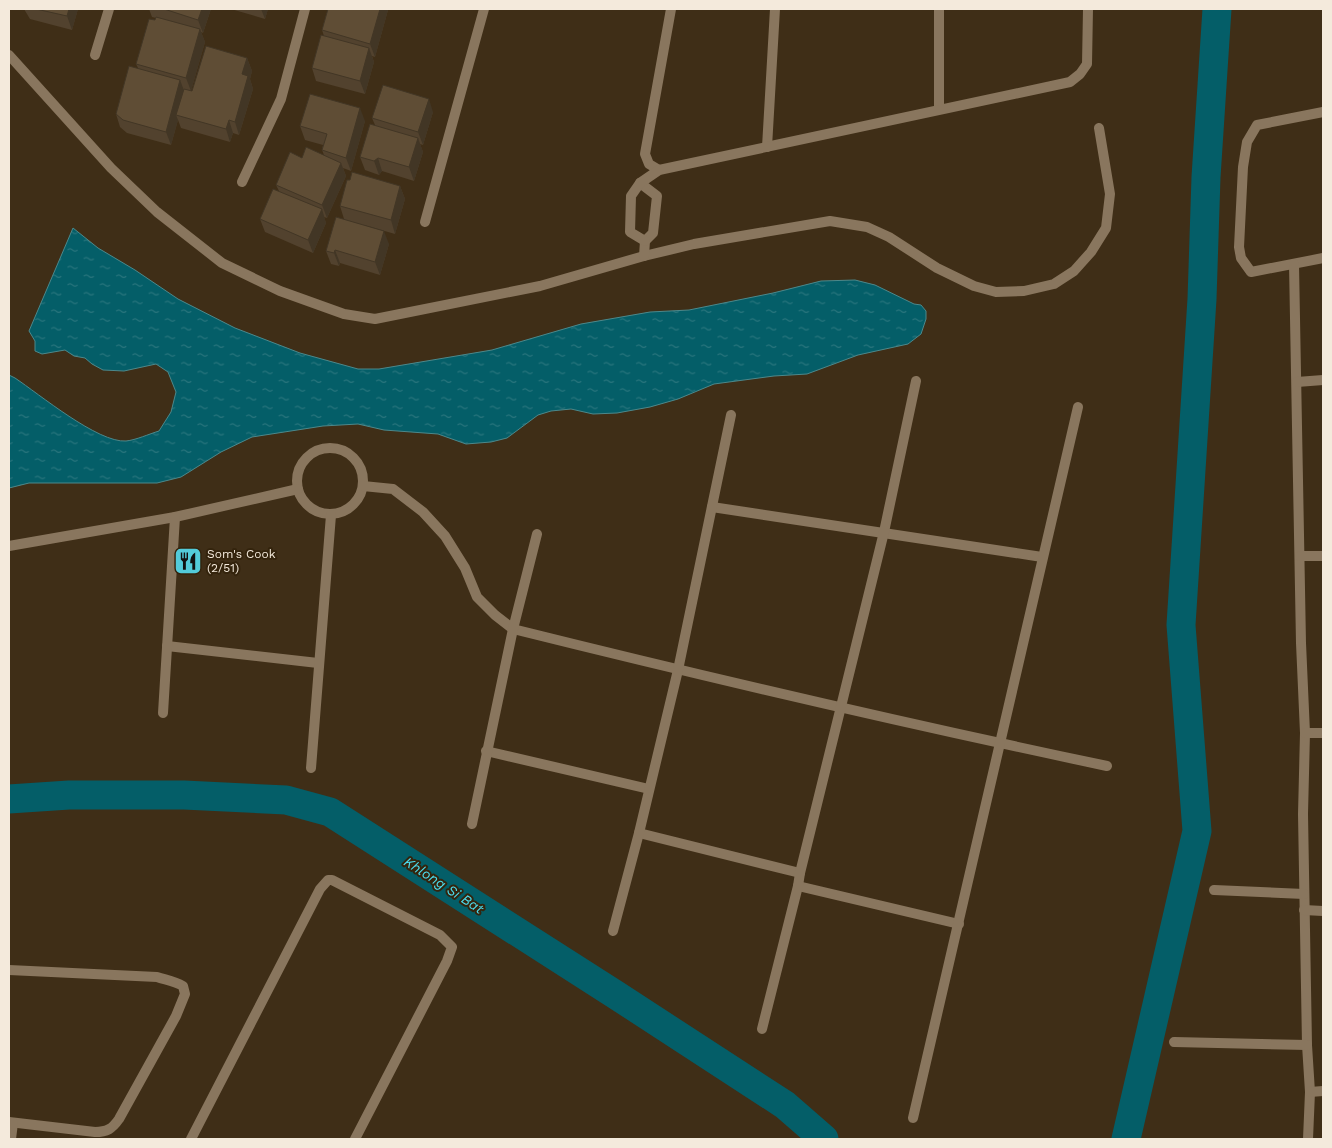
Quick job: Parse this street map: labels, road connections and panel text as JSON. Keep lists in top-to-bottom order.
{
  "water": ["Khlong Si Bat"],
  "places": {
    "restaurant": ["Som's Cook (2/51)"]
  }
}
